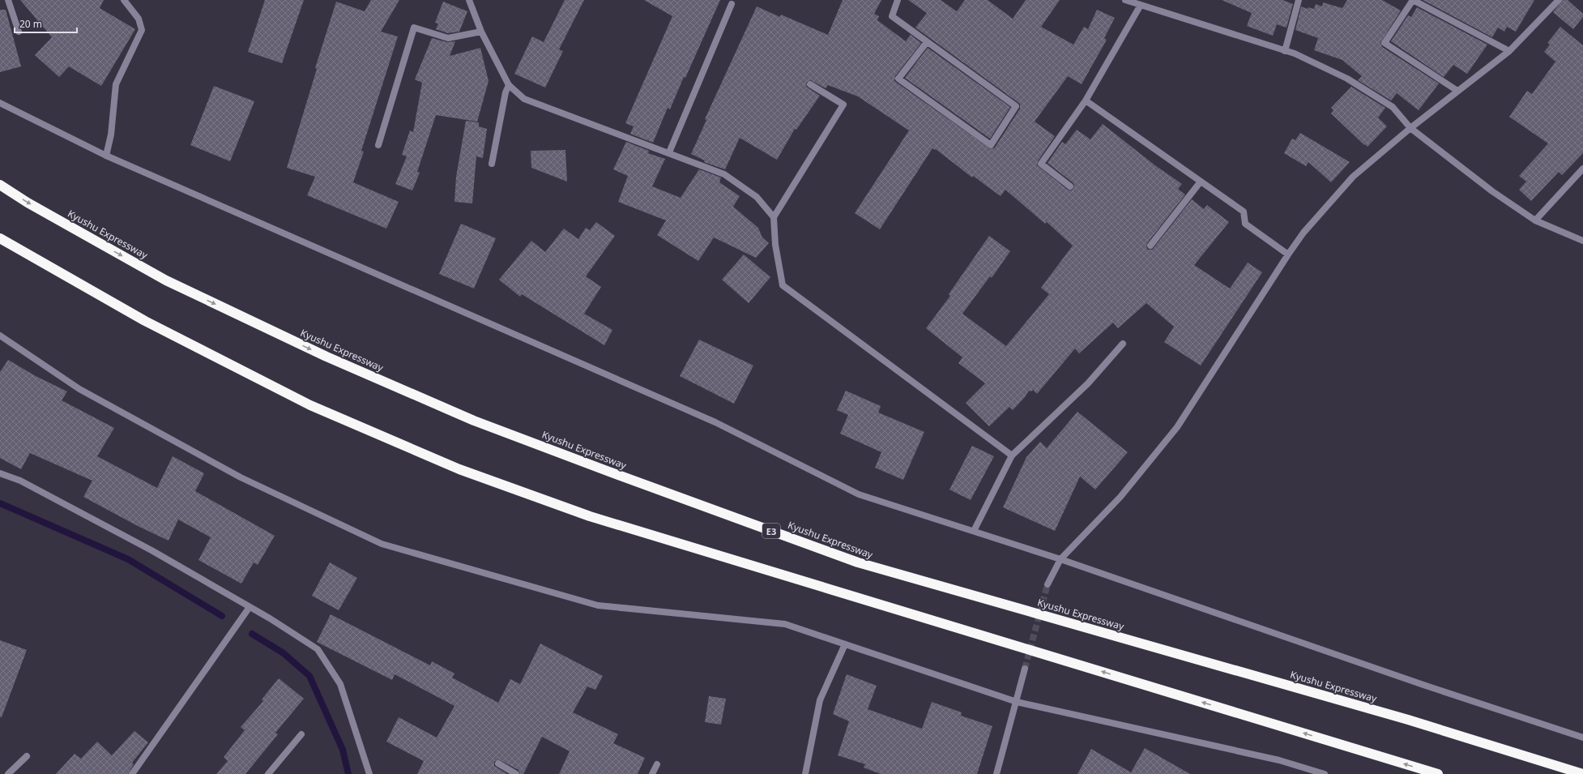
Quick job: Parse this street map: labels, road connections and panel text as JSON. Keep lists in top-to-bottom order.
{
  "streets": {
    "highway": ["Kyushu Expressway", "E3"]
  },
  "scale_bar": "20 m"
}
